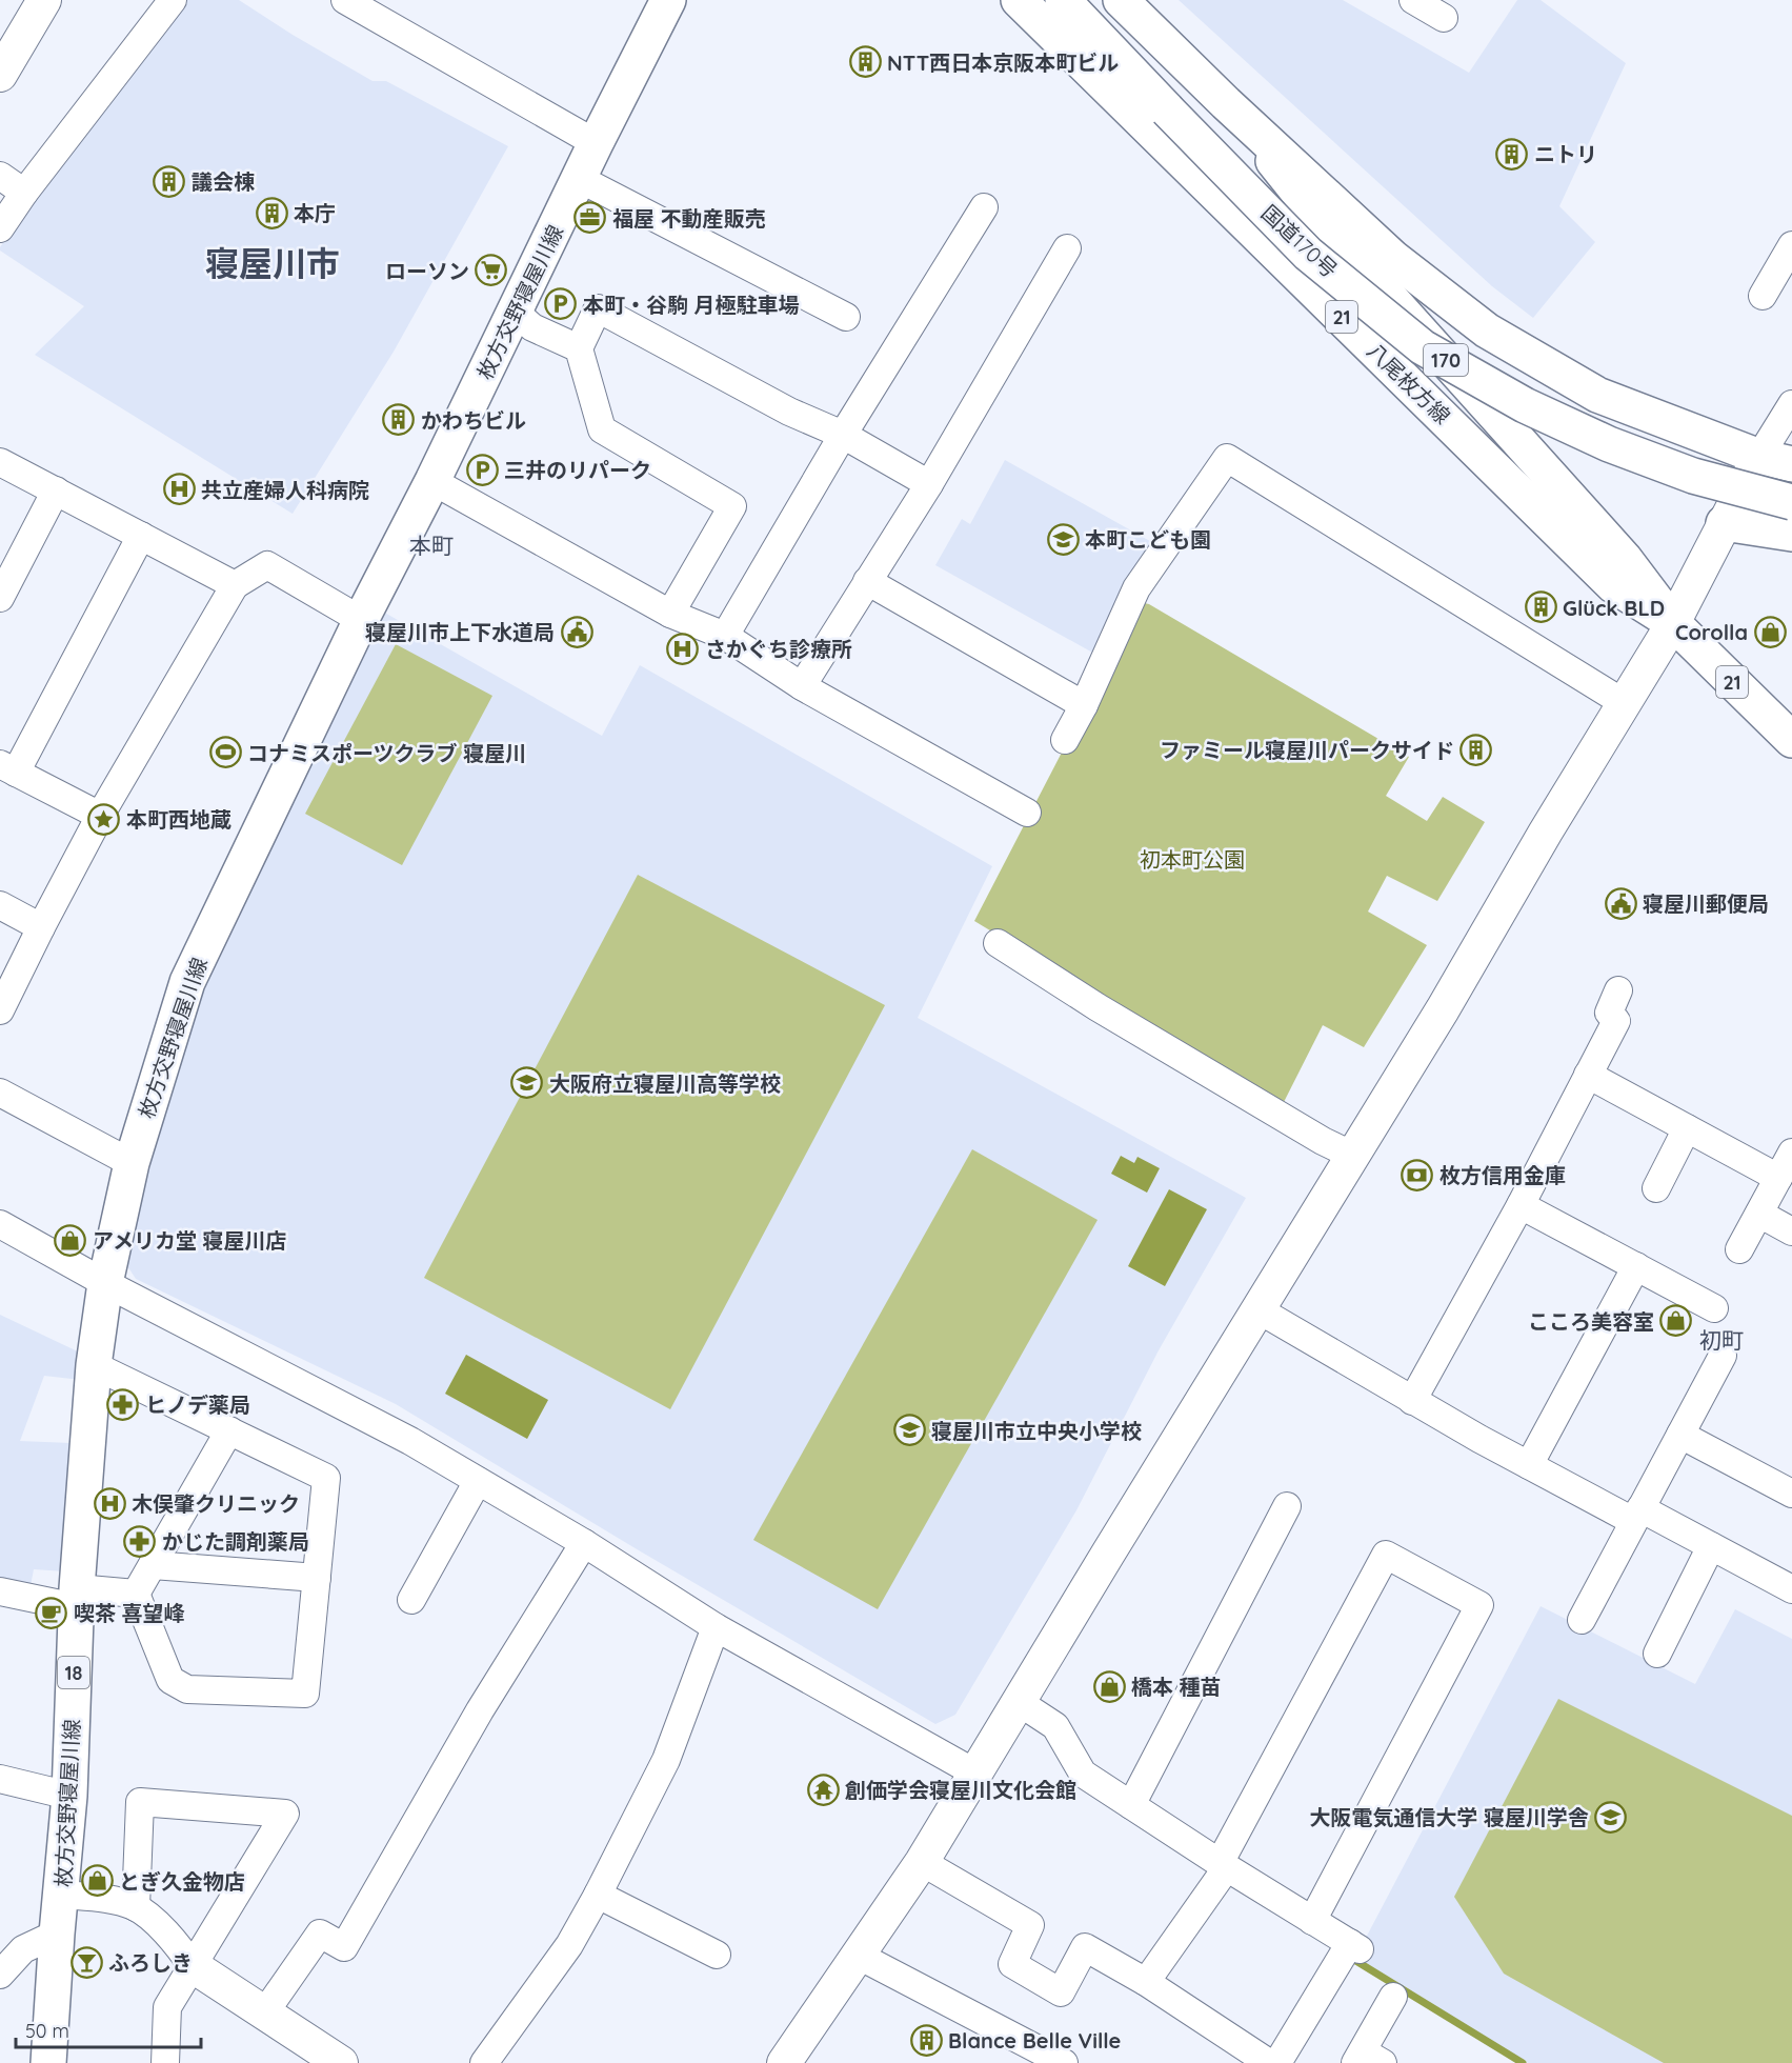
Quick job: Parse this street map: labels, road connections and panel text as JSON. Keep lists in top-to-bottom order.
{
  "streets": {
    "main road": [
      "国道170号",
      "枚方交野寝屋川線",
      "21",
      "170",
      "八尾枚方線",
      "18"
    ]
  },
  "crossings": [
    ["170", "八尾枚方線"]
  ],
  "districts": ["寝屋川市", "本町", "初町"],
  "parks": ["初本町公園"],
  "places": {
    "building": [
      "NTT西日本京阪本町ビル",
      "ニトリ",
      "議会棟",
      "本庁",
      "かわちビル",
      "Glück BLD",
      "ファミール寝屋川パークサイド",
      "Blance Belle Ville"
    ],
    "office": ["福屋 不動産販売"],
    "supermarket": ["ローソン"],
    "parking": ["本町・谷駒 月極駐車場", "三井のリパーク"],
    "hospital": ["共立産婦人科病院", "さかぐち診療所", "木俣肇クリニック"],
    "school or university": [
      "本町こども園",
      "大阪府立寝屋川高等学校",
      "寝屋川市立中央小学校",
      "大阪電気通信大学 寝屋川学舎"
    ],
    "public building": ["寝屋川市上下水道局", "寝屋川郵便局"],
    "shop": [
      "Corolla",
      "アメリカ堂 寝屋川店",
      "こころ美容室",
      "橋本 種苗",
      "とぎ久金物店"
    ],
    "sports": ["コナミスポーツクラブ 寝屋川"],
    "place": ["本町西地蔵"],
    "bank": ["枚方信用金庫"],
    "pharmacy": ["ヒノデ薬局", "かじた調剤薬局"],
    "cafe": ["喫茶 喜望峰"],
    "temple": ["創価学会寝屋川文化会館"],
    "bar": ["ふろしき"]
  },
  "scale_bar": "50 m"
}
